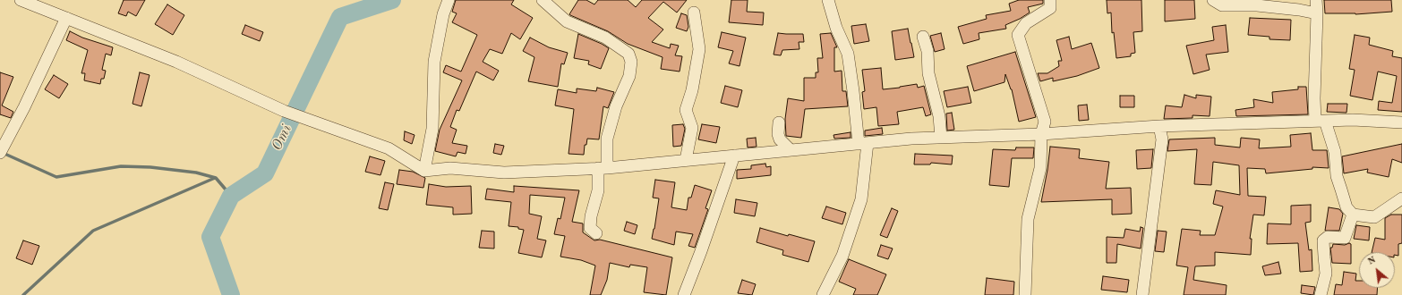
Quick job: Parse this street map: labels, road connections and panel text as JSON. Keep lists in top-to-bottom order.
{
  "water": ["Omi"],
  "north": "top left"
}
